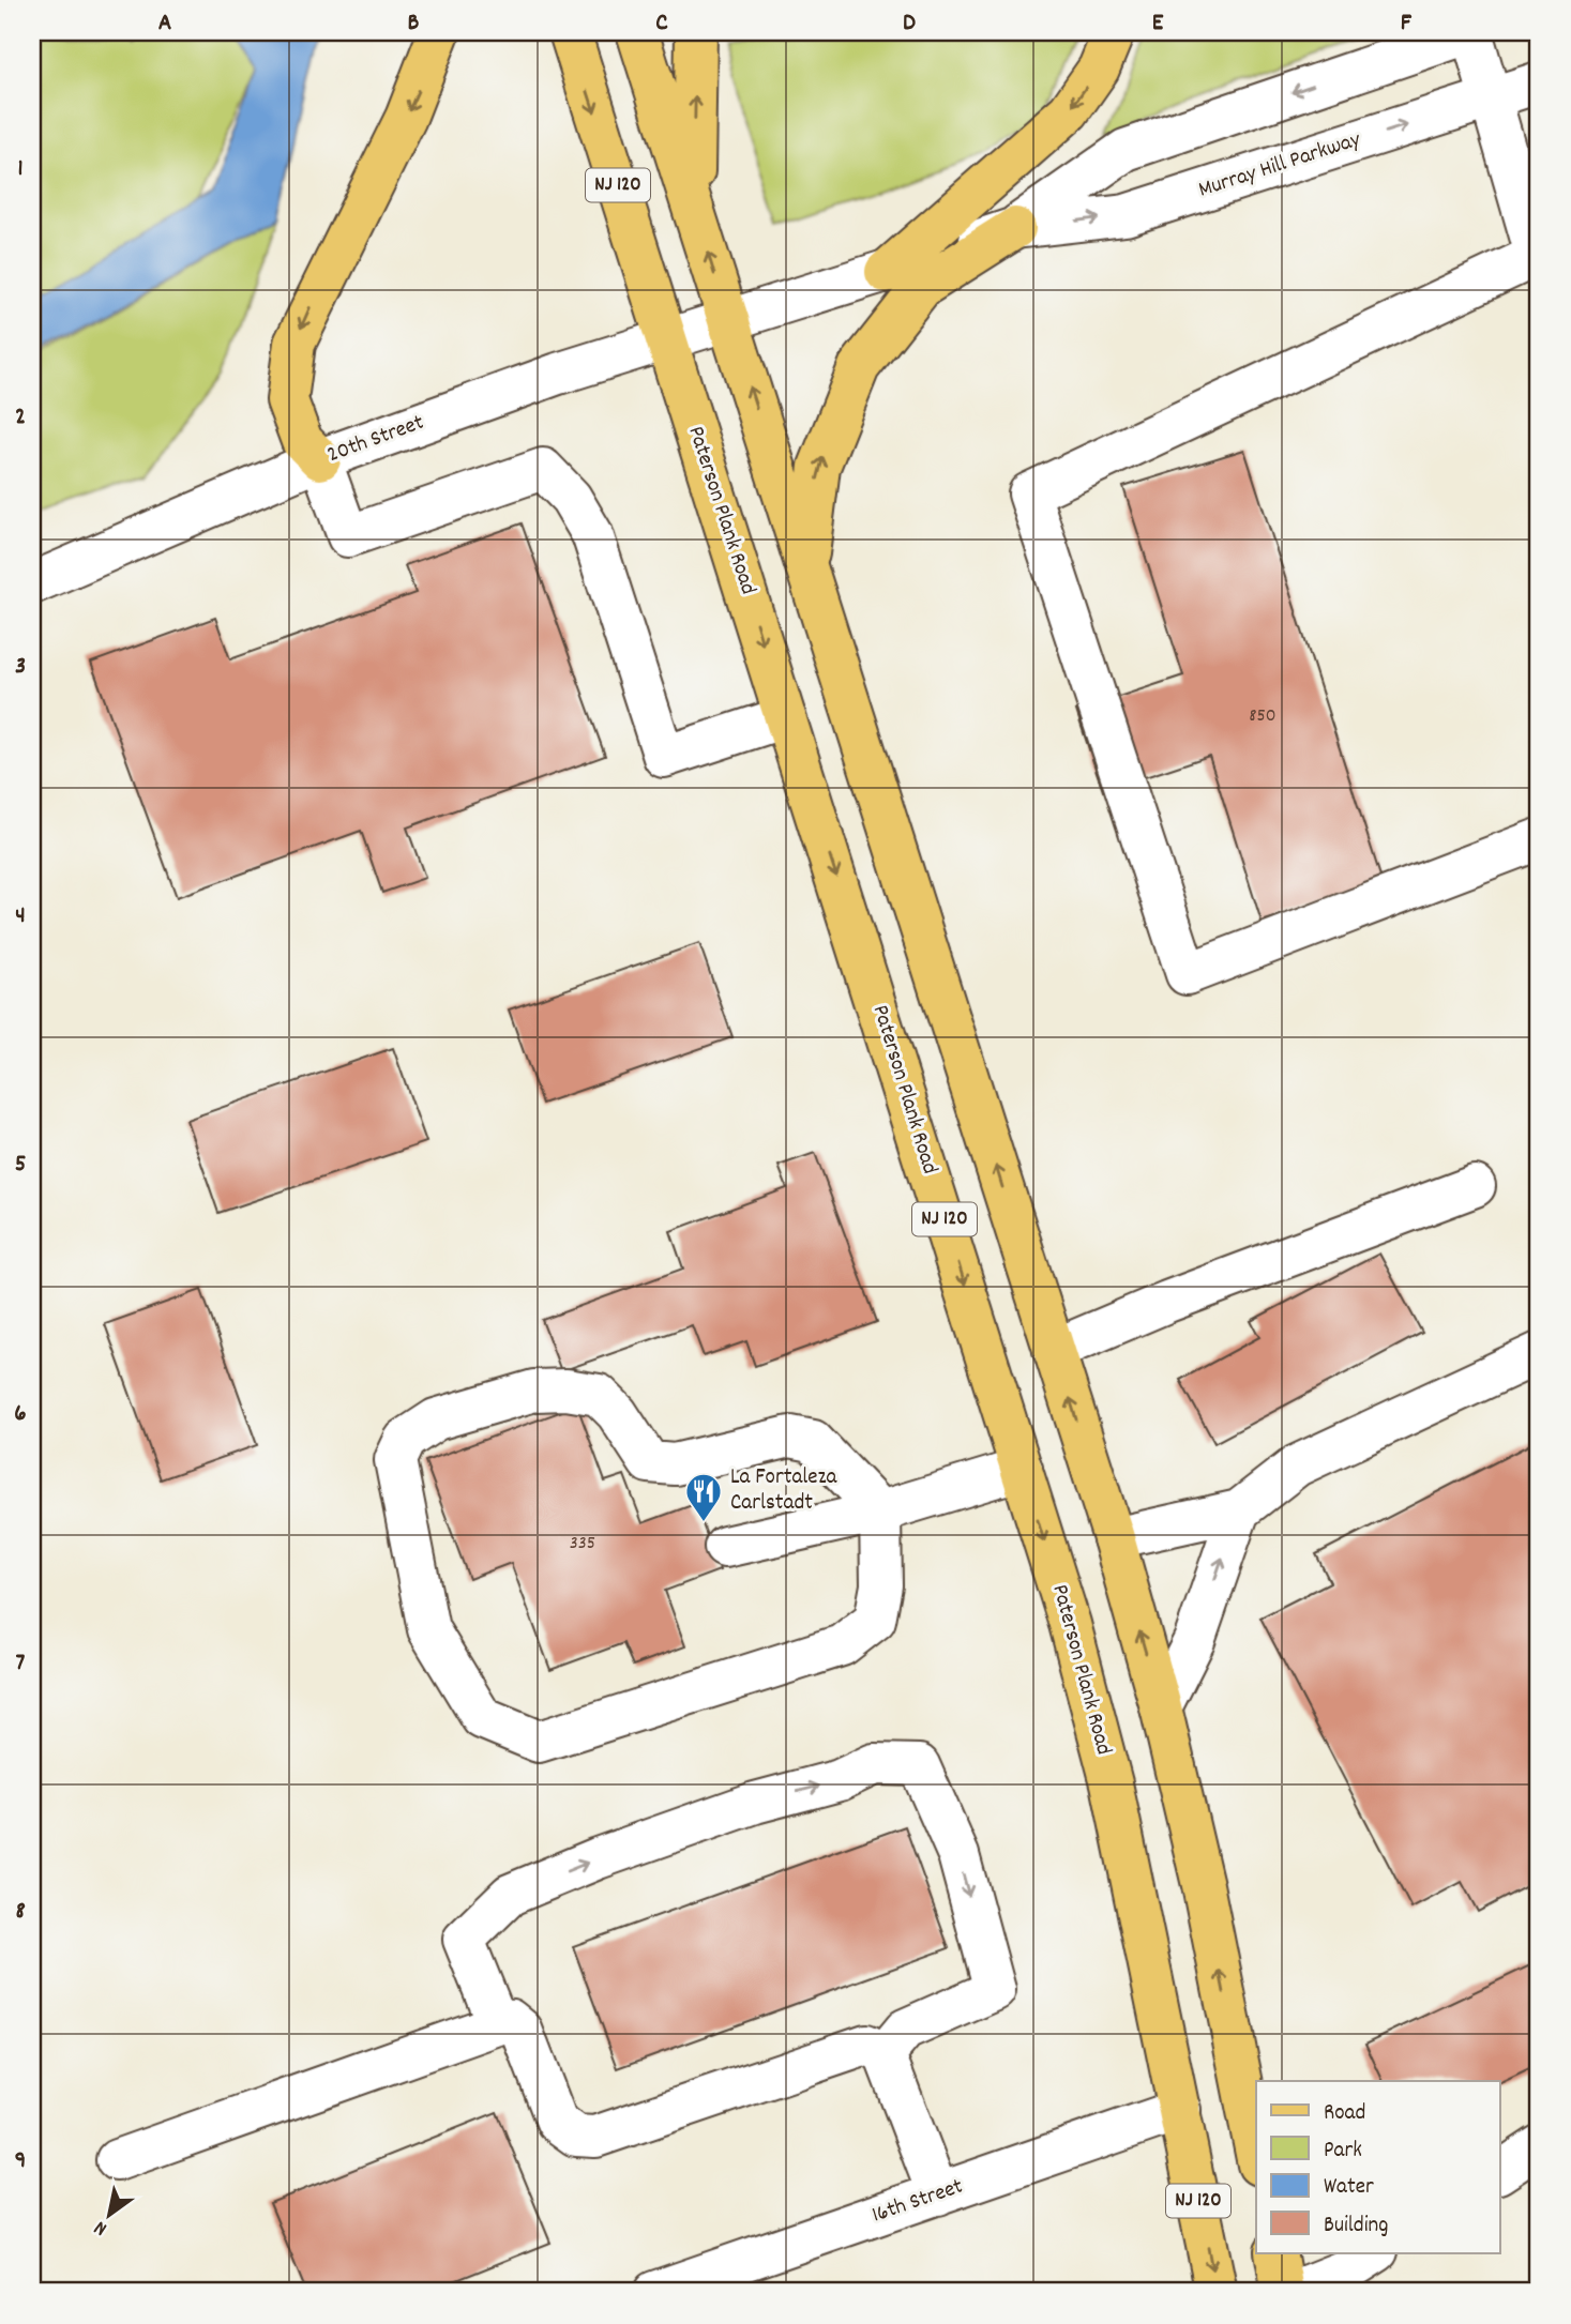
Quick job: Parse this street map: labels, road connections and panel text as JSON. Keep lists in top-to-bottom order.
{
  "streets": {
    "main road": ["NJ 120", "Paterson Plank Road"],
    "street": ["Murray Hill Parkway", "20th Street", "16th Street"]
  },
  "crossings": [
    ["Murray Hill Parkway", "NJ 120"],
    ["Murray Hill Parkway", "20th Street"],
    ["NJ 120", "20th Street"],
    ["20th Street", "Paterson Plank Road"],
    ["Paterson Plank Road", "16th Street"]
  ],
  "places": {
    "restaurant": ["La Fortaleza Carlstadt"]
  },
  "house_numbers": ["850", "335"],
  "legend": [
    "Road",
    "Park",
    "Water",
    "Building"
  ],
  "north": "bottom left",
  "grid": {
    "columns": [
      "A",
      "B",
      "C",
      "D",
      "E",
      "F"
    ],
    "rows": [
      "1",
      "2",
      "3",
      "4",
      "5",
      "6",
      "7",
      "8",
      "9"
    ]
  }
}
